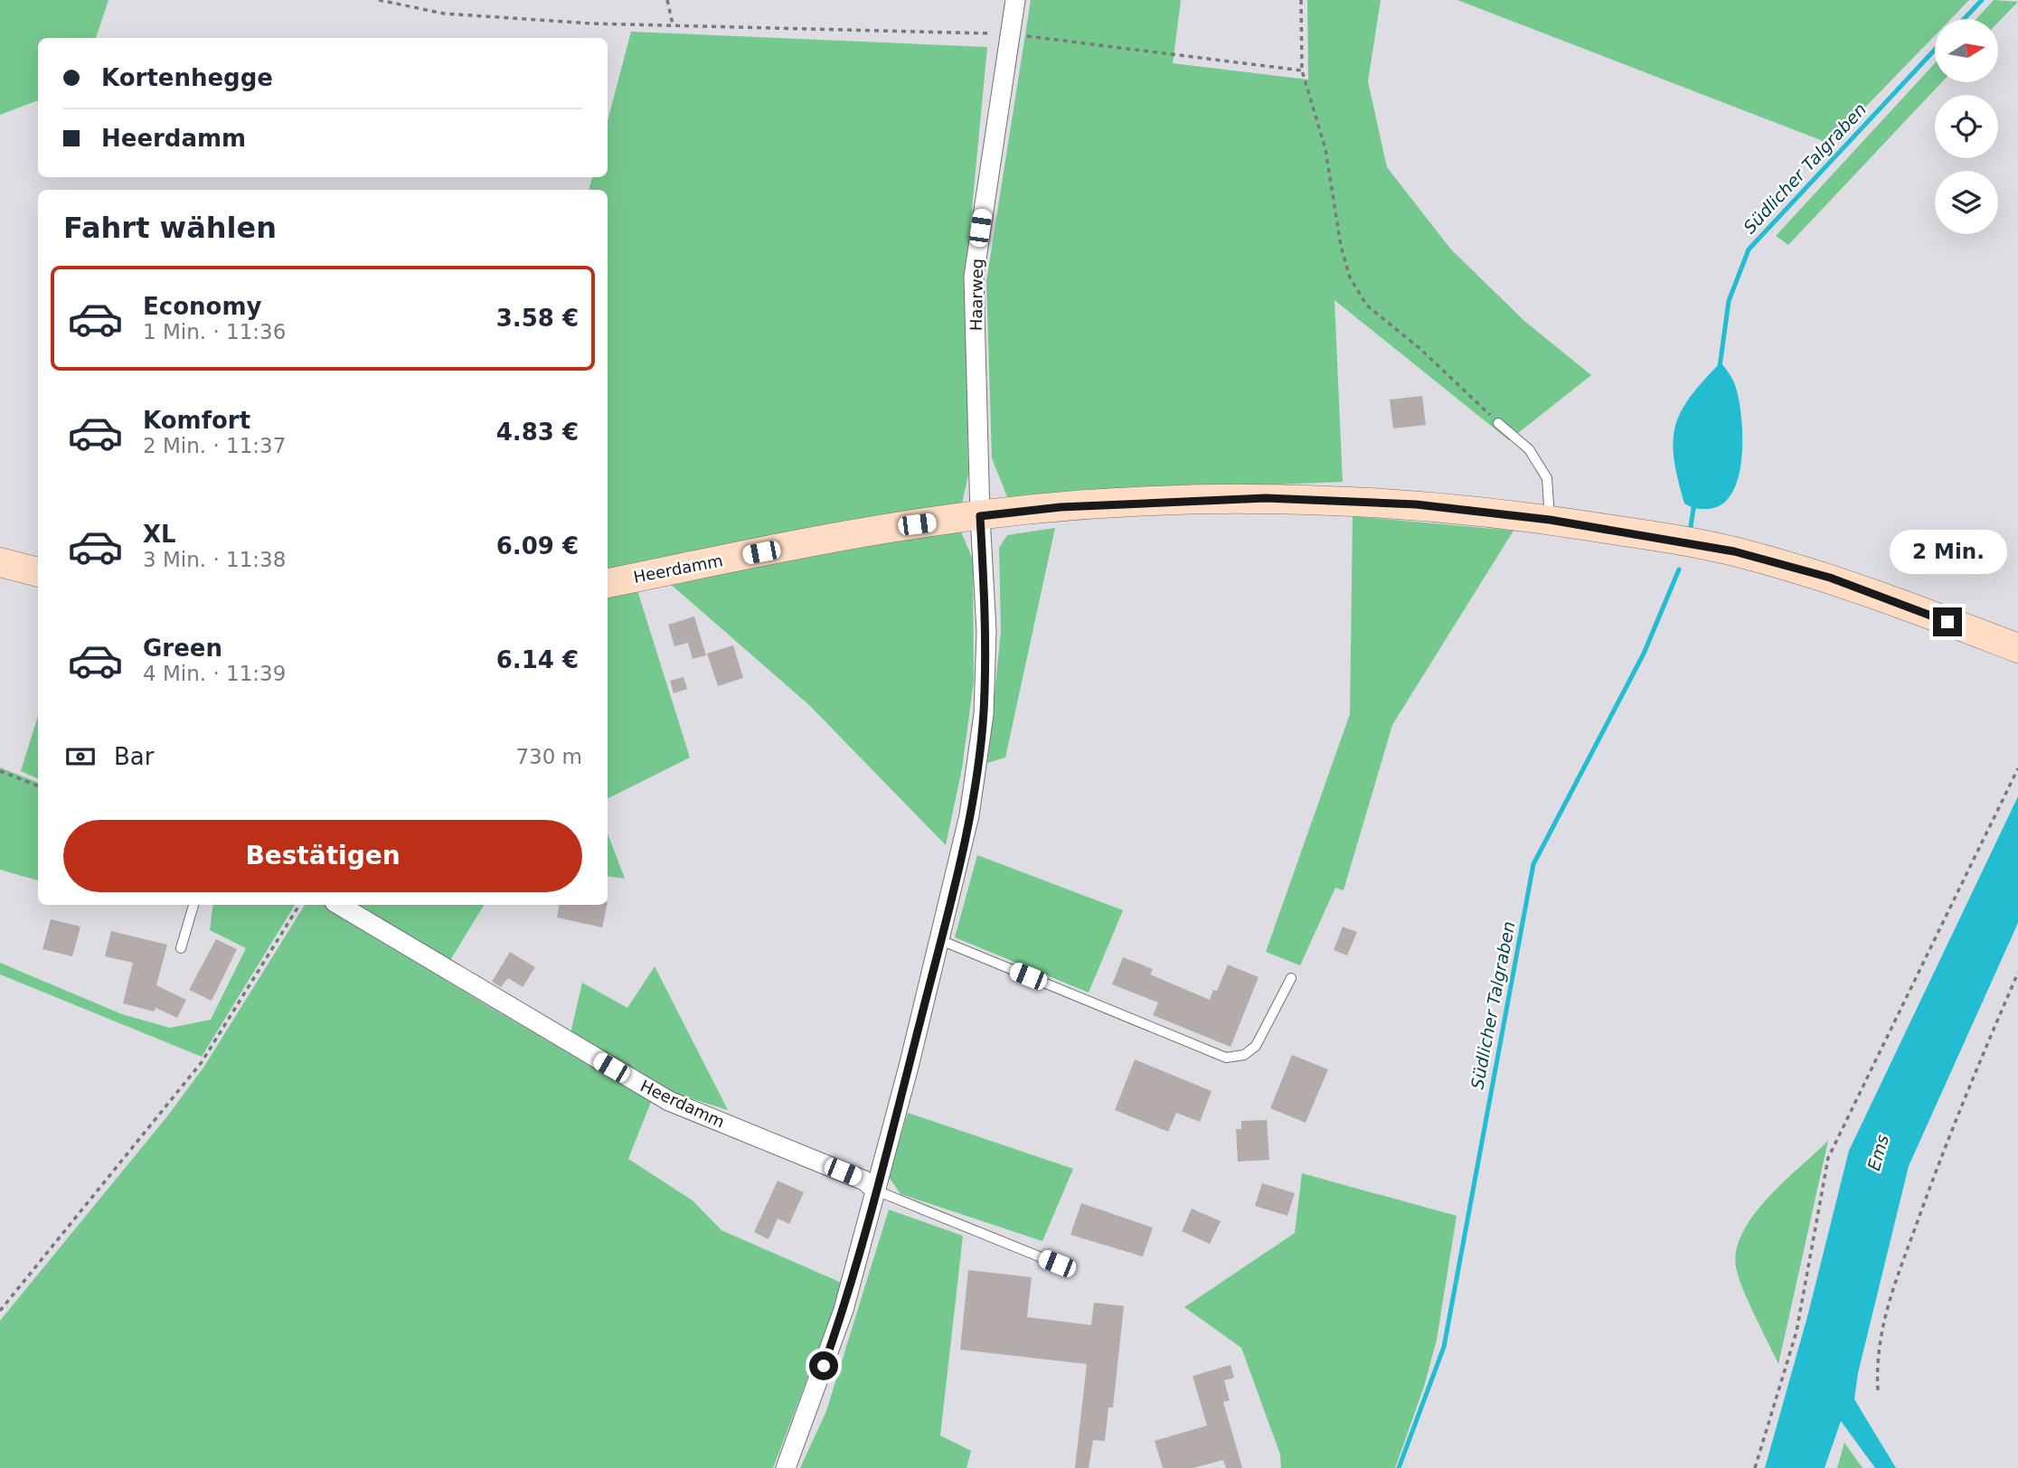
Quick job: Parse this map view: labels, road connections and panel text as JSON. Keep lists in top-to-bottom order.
{
  "streets": {
    "street": ["Haarweg", "Heerdamm"]
  },
  "crossings": [
    ["Haarweg", "Heerdamm"]
  ],
  "water": ["Südlicher Talgraben", "Ems"],
  "north": "right",
  "page": {
    "banner": ["Kortenhegge", "Heerdamm"],
    "heading": "Fahrt wählen",
    "list": [
      {
        "name": "Economy",
        "note": "1 Min. · 11:36",
        "value": "3.58 €"
      },
      {
        "name": "Komfort",
        "note": "2 Min. · 11:37",
        "value": "4.83 €"
      },
      {
        "name": "XL",
        "note": "3 Min. · 11:38",
        "value": "6.09 €"
      },
      {
        "name": "Green",
        "note": "4 Min. · 11:39",
        "value": "6.14 €"
      }
    ],
    "bubble": "2 Min.",
    "pay": ["Bar", "730 m"],
    "buttons": "Bestätigen"
  }
}
